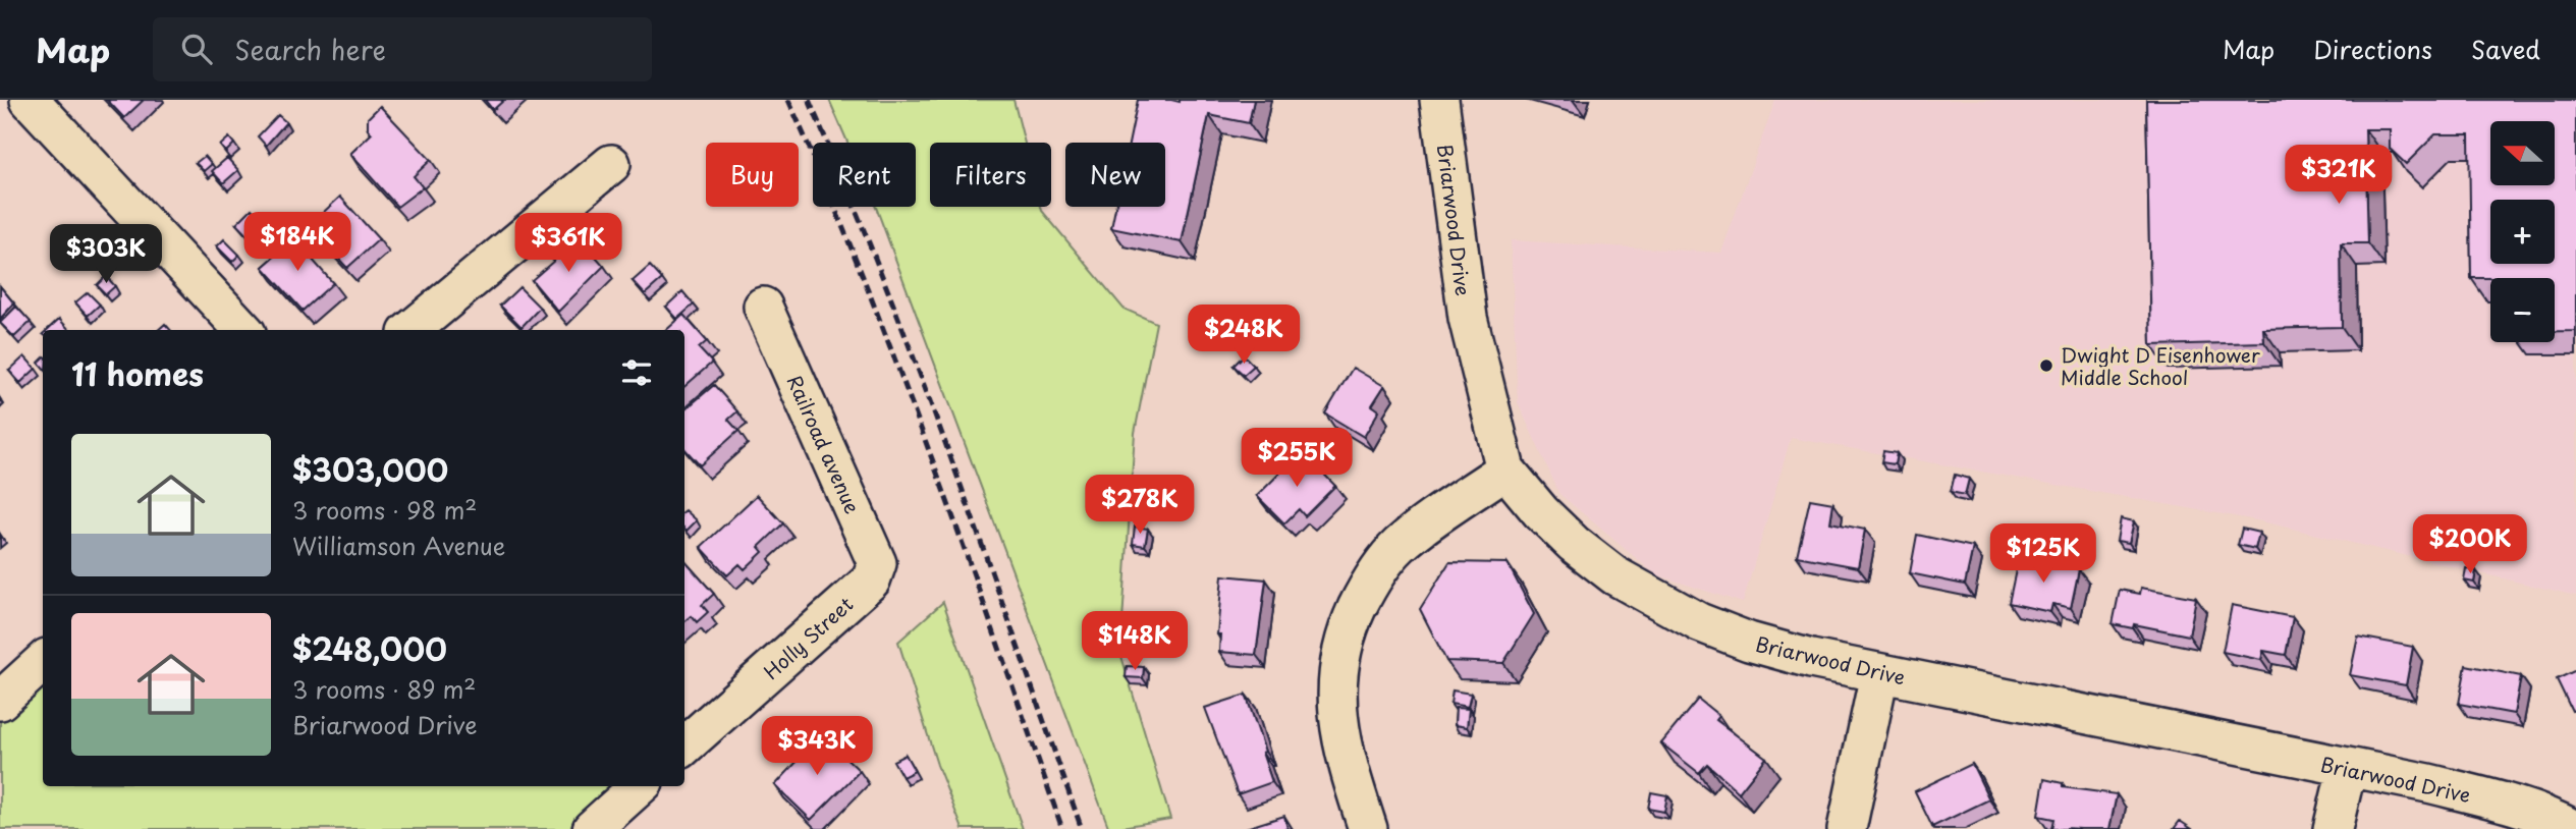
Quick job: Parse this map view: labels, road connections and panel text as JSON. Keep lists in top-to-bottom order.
{
  "streets": {
    "street": ["Briarwood Drive", "Railroad avenue", "Holly Street"]
  },
  "crossings": [
    ["Railroad avenue", "Holly Street"]
  ],
  "places": ["Dwight D Eisenhower Middle School"],
  "north": "left",
  "page": {
    "header": "Map",
    "search": "Search here",
    "nav": ["Map", "Directions", "Saved"],
    "map_buttons": ["+", "−"],
    "chip": [
      "Buy",
      "Rent",
      "Filters",
      "New"
    ],
    "price": [
      "$321K",
      "$184K",
      "$361K",
      "$303K",
      "$248K",
      "$255K",
      "$278K",
      "$200K",
      "$125K",
      "$148K",
      "$343K"
    ],
    "heading": "11 homes",
    "list": [
      {
        "name": "$303,000",
        "note": "3 rooms · 98 m² · Williamson Avenue"
      },
      {
        "name": "$248,000",
        "note": "3 rooms · 89 m² · Briarwood Drive"
      }
    ]
  }
}
